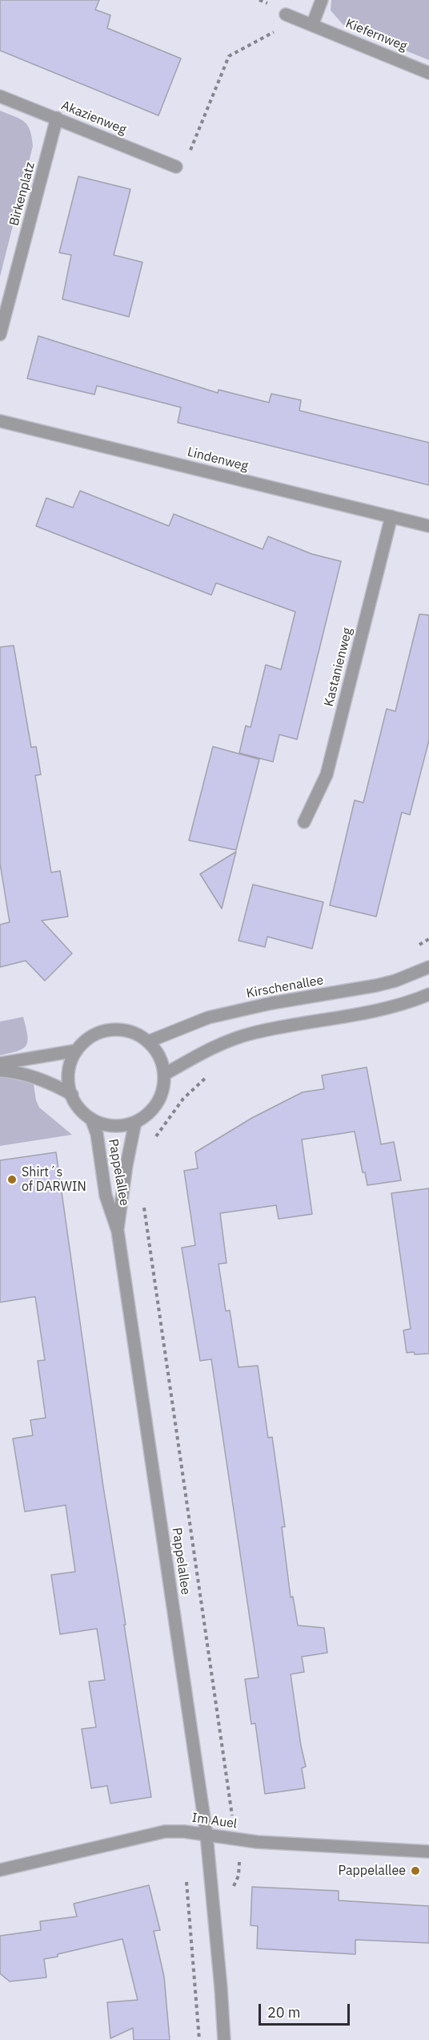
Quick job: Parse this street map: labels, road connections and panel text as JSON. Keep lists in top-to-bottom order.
{
  "streets": {
    "street": [
      "Kiefernweg",
      "Akazienweg",
      "Birkenplatz",
      "Lindenweg",
      "Kastanienweg",
      "Kirschenallee",
      "Pappelallee",
      "Im Auel"
    ]
  },
  "crossings": [
    ["Akazienweg", "Birkenplatz"],
    ["Lindenweg", "Kastanienweg"],
    ["Kirschenallee", "Pappelallee"],
    ["Pappelallee", "Im Auel"]
  ],
  "places": ["Shirt´s of DARWIN", "Pappelallee"],
  "scale_bar": "20 m"
}
